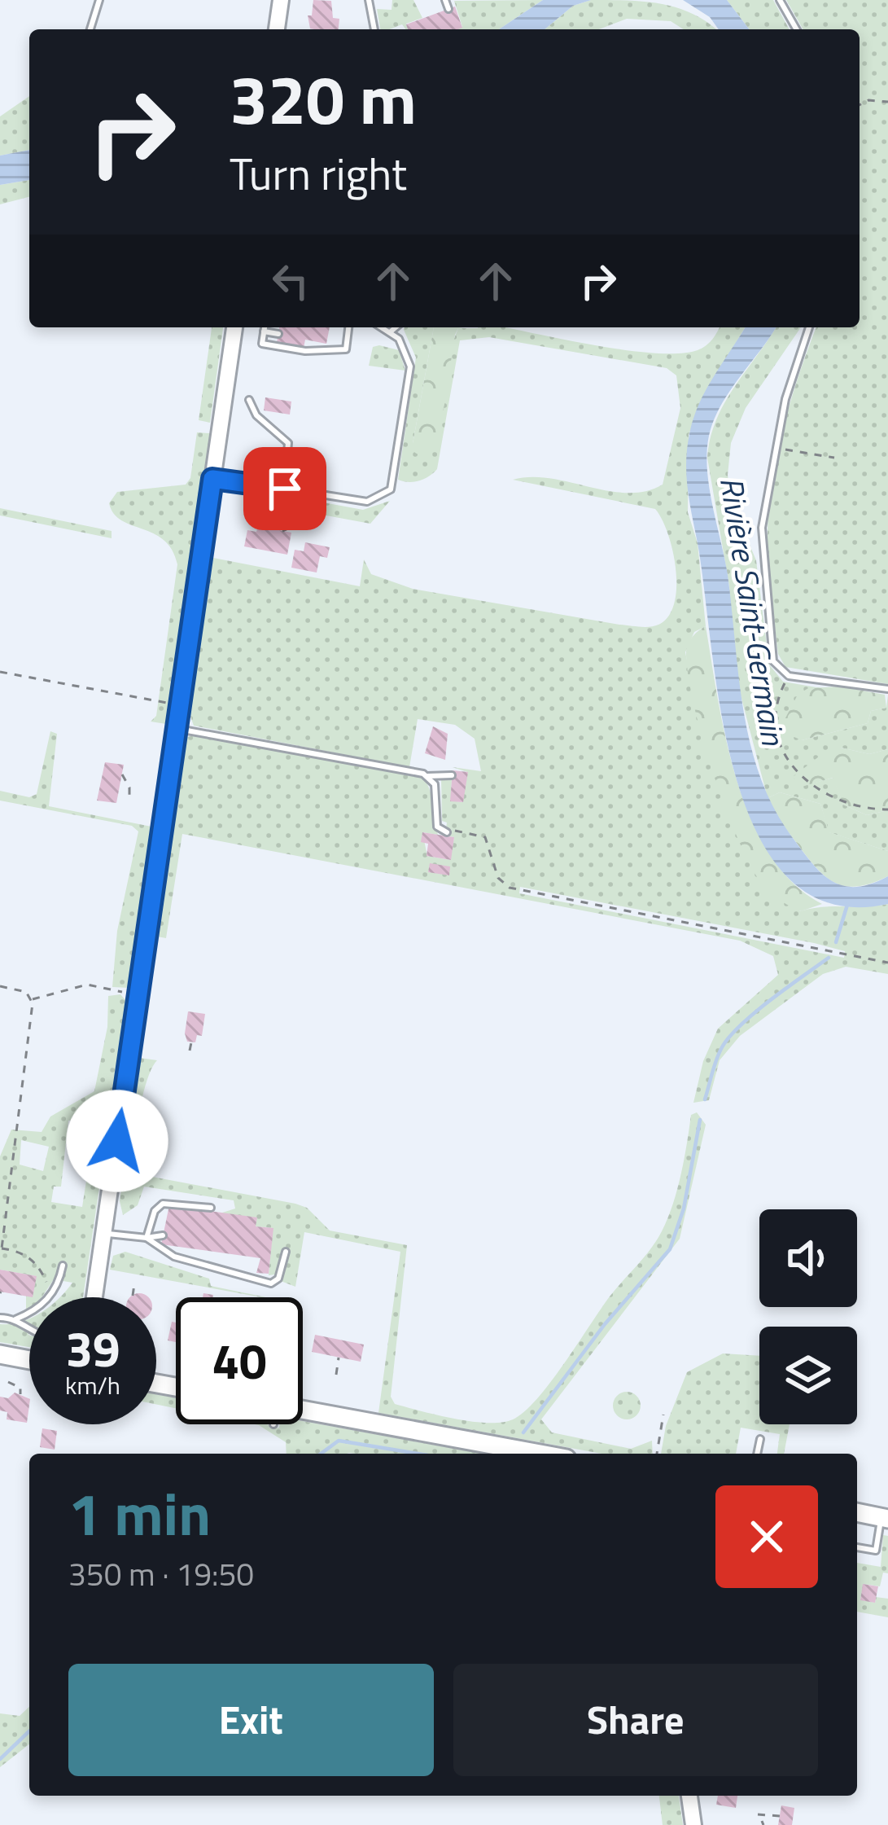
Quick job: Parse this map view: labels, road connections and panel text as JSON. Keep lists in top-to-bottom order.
{
  "water": ["Rivière Saint-Germain"],
  "page": {
    "turn": ["320 m", "Turn right"],
    "speed": "39 km/h",
    "limit": "40",
    "heading": ["1 min", "350 m · 19:50"],
    "buttons": ["Exit", "Share"]
  }
}
